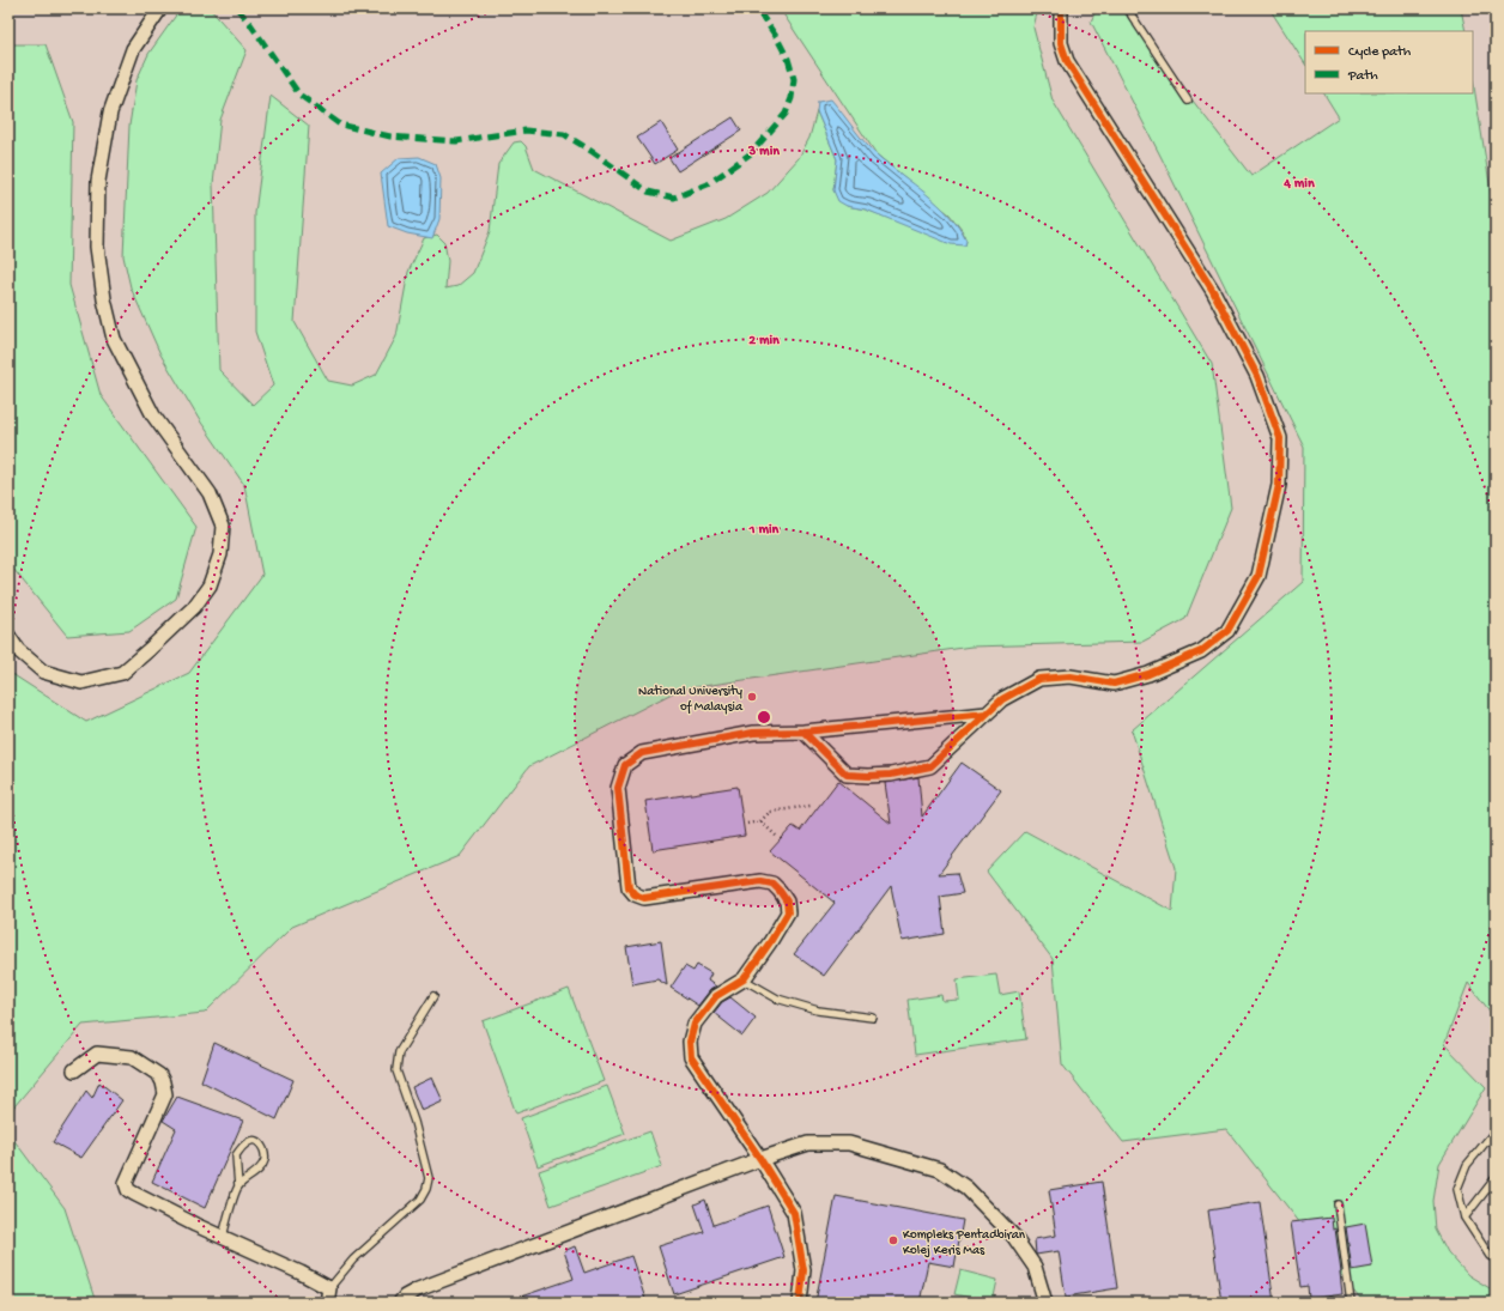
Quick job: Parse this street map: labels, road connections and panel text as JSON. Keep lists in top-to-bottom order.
{
  "places": ["National University of Malaysia", "Kompleks Pentadbiran Kolej Keris Mas"],
  "legend": ["Cycle path", "Path"],
  "rings": [
    "3 min",
    "4 min",
    "2 min",
    "1 min"
  ]
}
